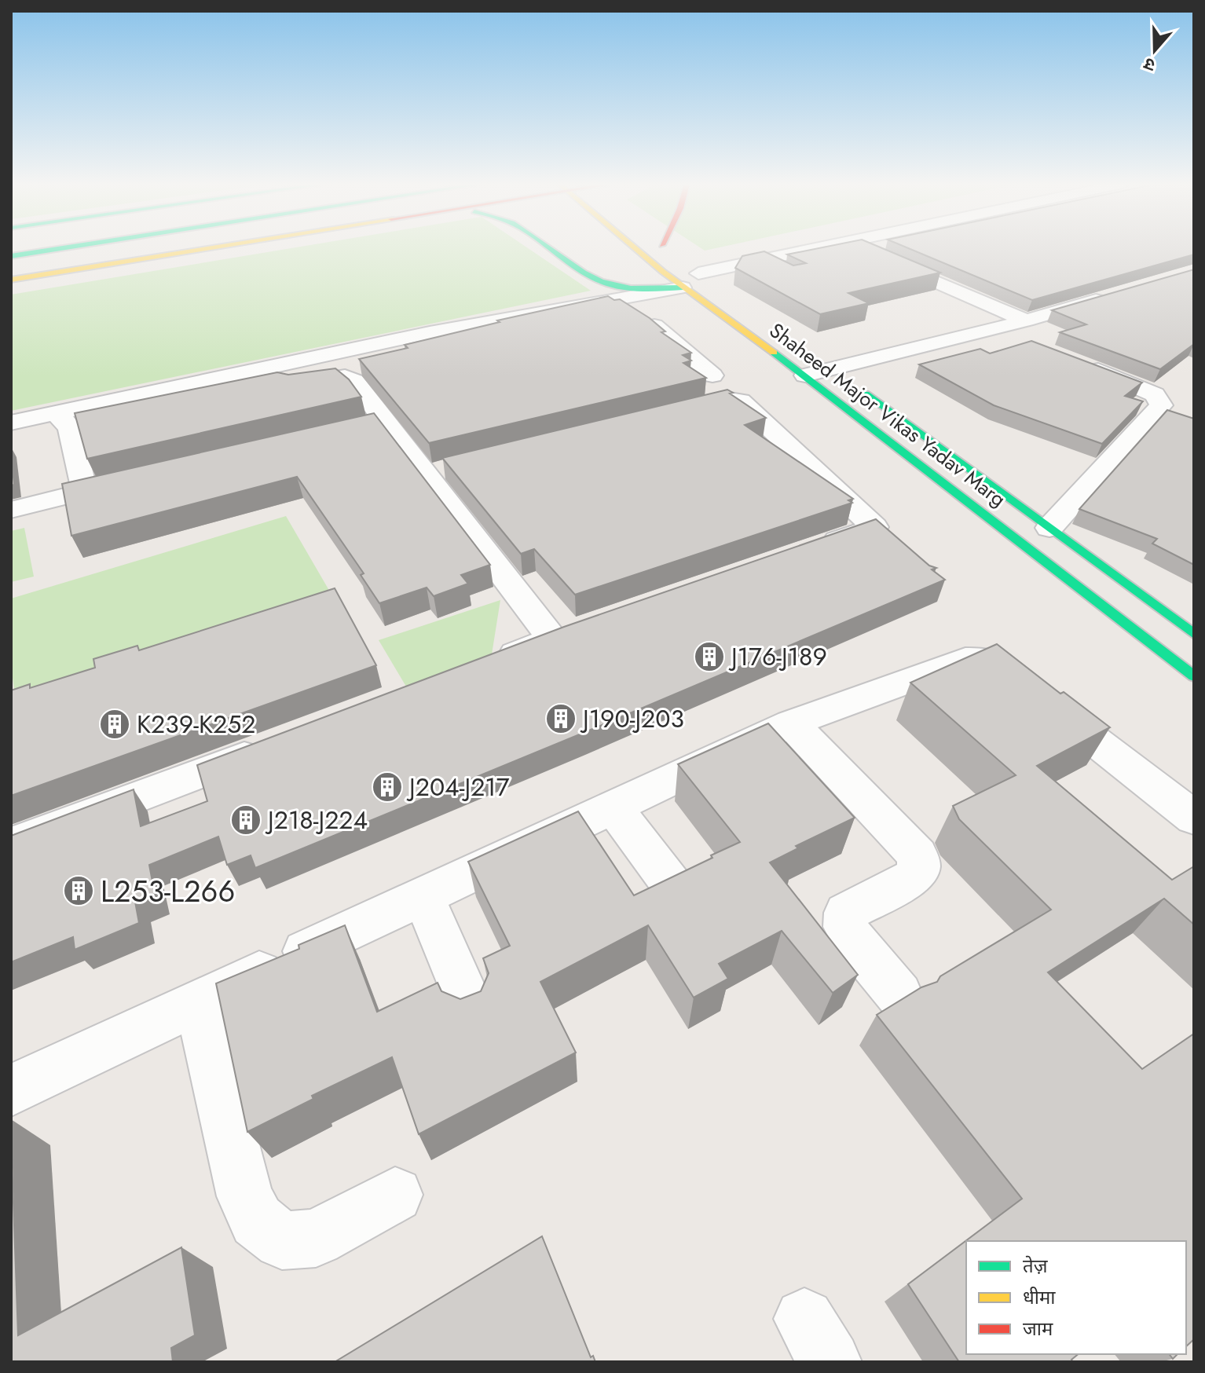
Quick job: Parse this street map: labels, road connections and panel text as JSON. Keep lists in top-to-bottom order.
{
  "streets": {
    "main road": ["Shaheed Major Vikas Yadav Marg"]
  },
  "places": {
    "building": [
      "J176-J189",
      "J190-J203",
      "K239-K252",
      "J204-J217",
      "J218-J224",
      "L253-L266"
    ]
  },
  "legend": ["तेज़", "धीमा", "जाम"],
  "north": "bottom"
}
